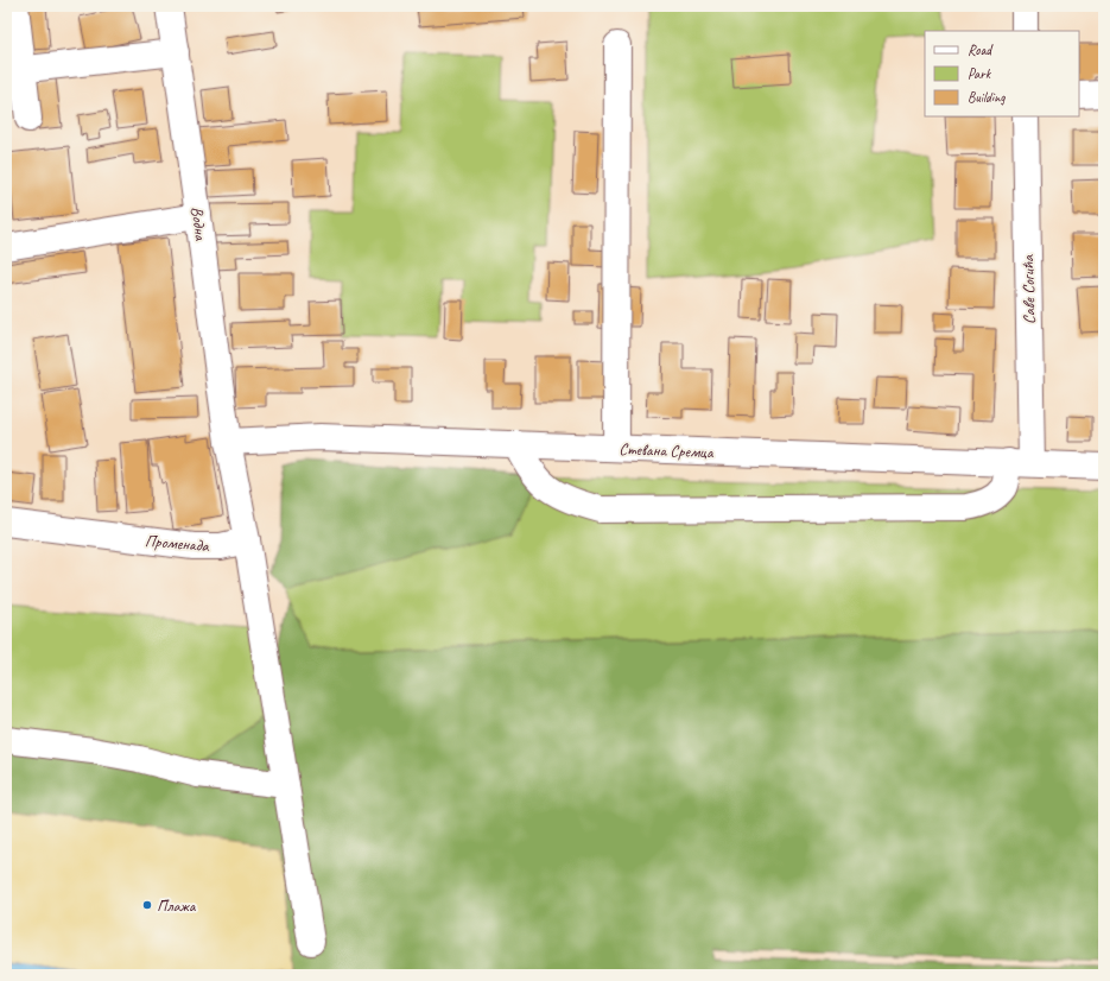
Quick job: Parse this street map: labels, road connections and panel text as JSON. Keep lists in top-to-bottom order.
{
  "streets": {
    "street": [
      "Водна",
      "Саве Согића",
      "Стевана Сремца",
      "Променада"
    ]
  },
  "crossings": [
    ["Водна", "Стевана Сремца"],
    ["Саве Согића", "Стевана Сремца"]
  ],
  "places": ["Плажа"],
  "legend": ["Road", "Park", "Building"]
}
